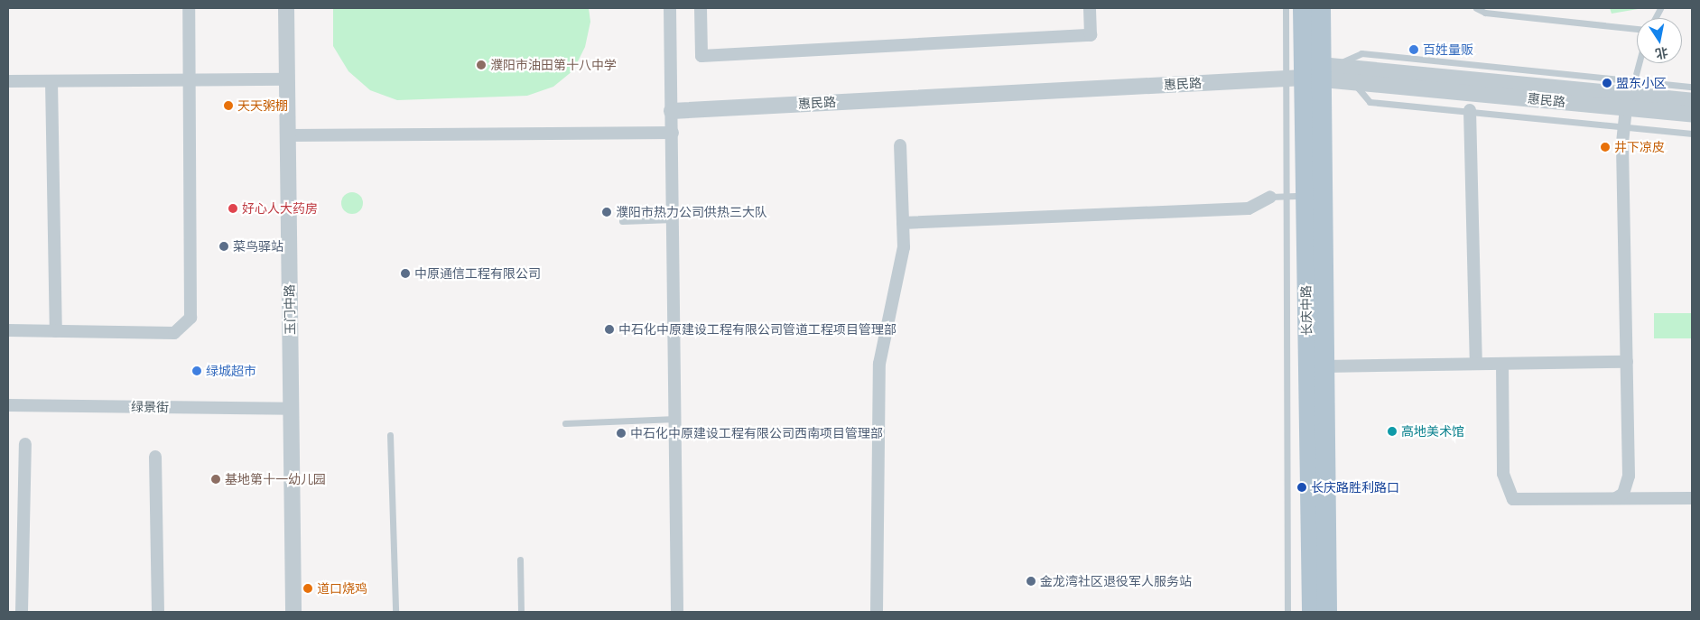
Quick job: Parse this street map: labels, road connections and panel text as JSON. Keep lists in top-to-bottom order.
{
  "streets": {
    "main road": ["长庆中路"],
    "street": ["惠民路", "玉门中路", "绿景街"]
  },
  "crossings": [
    ["惠民路", "长庆中路"],
    ["玉门中路", "绿景街"]
  ],
  "places": [
    "百姓量贩",
    "濮阳市油田第十八中学",
    "盟东小区",
    "天天粥棚",
    "井下凉皮",
    "好心人大药房",
    "濮阳市热力公司供热三大队",
    "菜鸟驿站",
    "中原通信工程有限公司",
    "中石化中原建设工程有限公司管道工程项目管理部",
    "绿城超市",
    "高地美术馆",
    "中石化中原建设工程有限公司西南项目管理部",
    "基地第十一幼儿园",
    "长庆路胜利路口",
    "金龙湾社区退役军人服务站",
    "道口烧鸡"
  ],
  "north": "bottom"
}
